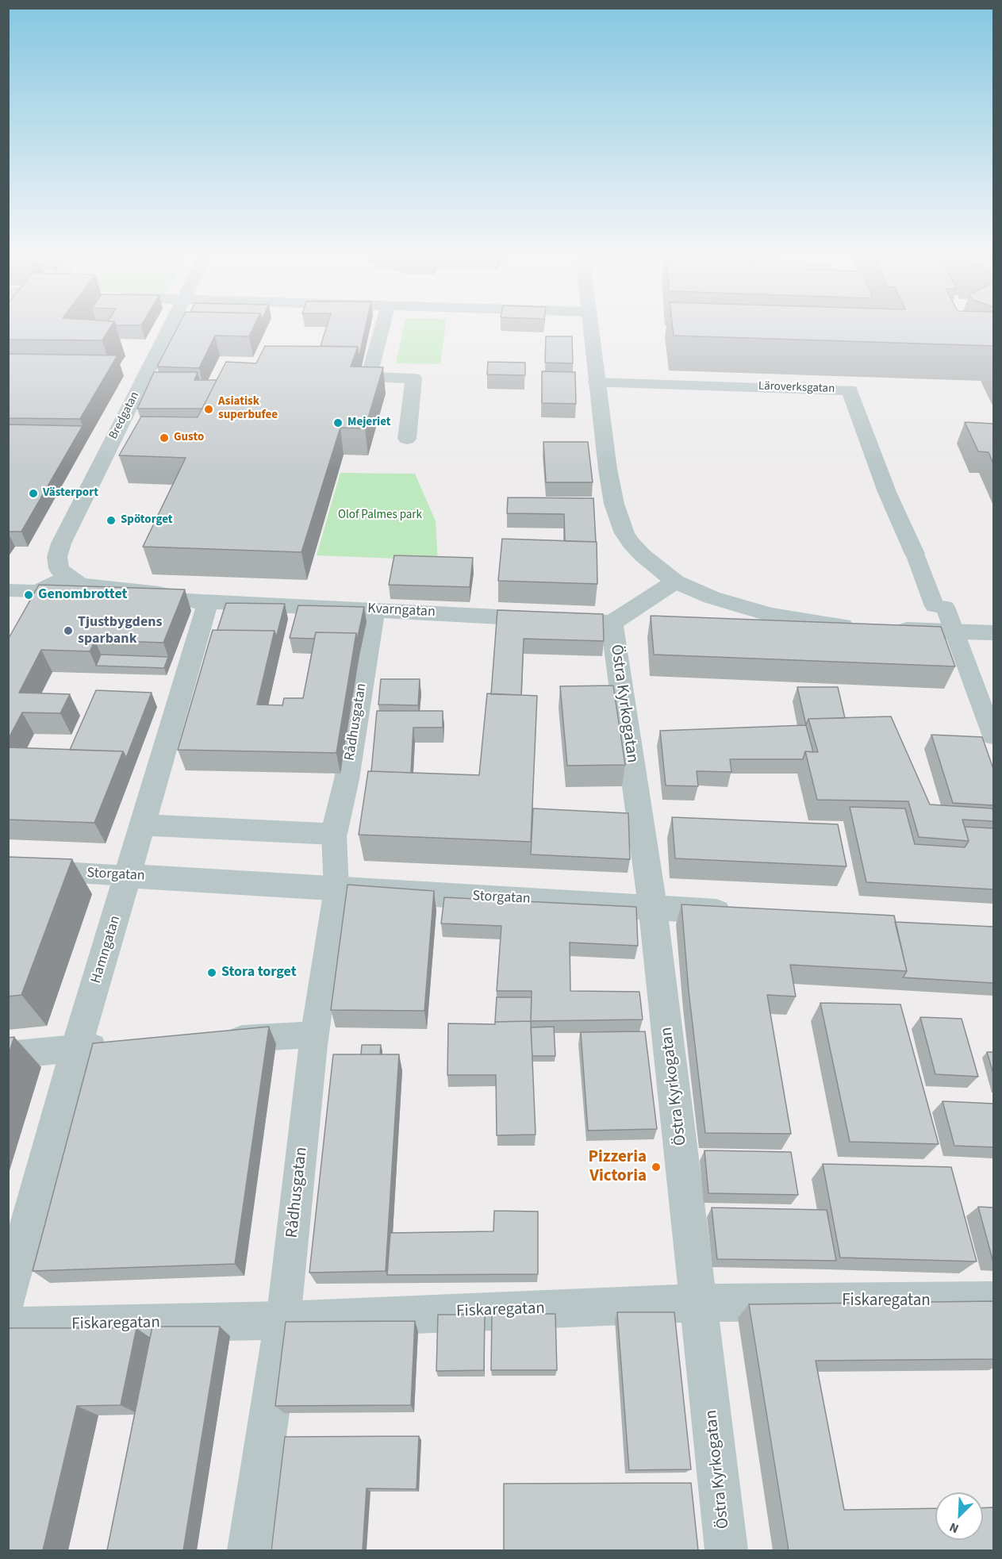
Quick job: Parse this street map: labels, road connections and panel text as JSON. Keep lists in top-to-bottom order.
{
  "streets": {
    "street": [
      "Läroverksgatan",
      "Bredgatan",
      "Kvarngatan",
      "Östra Kyrkogatan",
      "Rådhusgatan",
      "Storgatan",
      "Hamngatan",
      "Fiskaregatan"
    ]
  },
  "crossings": [
    ["Bredgatan", "Kvarngatan"],
    ["Kvarngatan", "Östra Kyrkogatan"],
    ["Kvarngatan", "Rådhusgatan"],
    ["Kvarngatan", "Hamngatan"],
    ["Östra Kyrkogatan", "Storgatan"],
    ["Östra Kyrkogatan", "Fiskaregatan"],
    ["Rådhusgatan", "Storgatan"],
    ["Rådhusgatan", "Fiskaregatan"],
    ["Storgatan", "Hamngatan"]
  ],
  "parks": ["Olof Palmes park"],
  "places": [
    "Asiatisk superbufee",
    "Mejeriet",
    "Gusto",
    "Västerport",
    "Spötorget",
    "Genombrottet",
    "Tjustbygdens sparbank",
    "Stora torget",
    "Pizzeria Victoria"
  ],
  "north": "bottom left"
}
